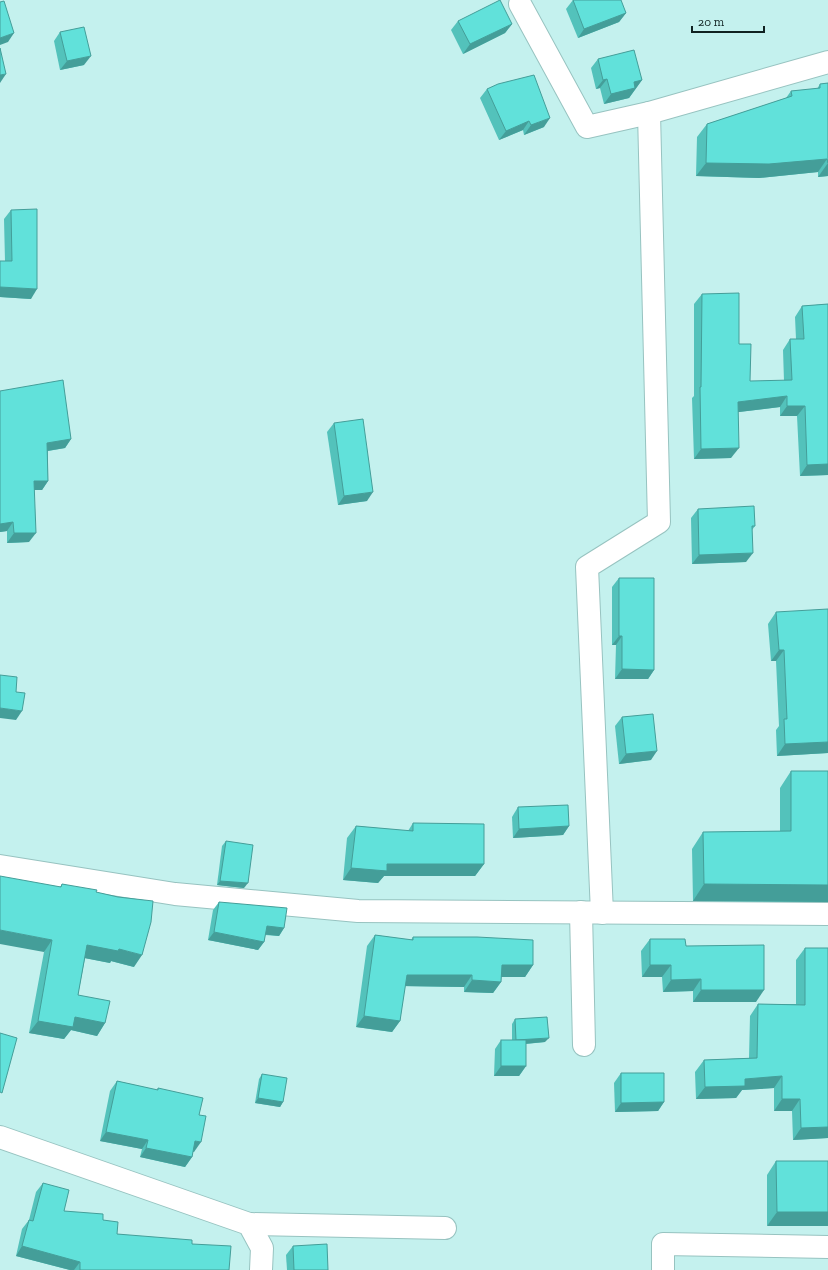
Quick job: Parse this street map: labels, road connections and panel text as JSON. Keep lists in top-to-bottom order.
{
  "scale_bar": "20 m"
}
